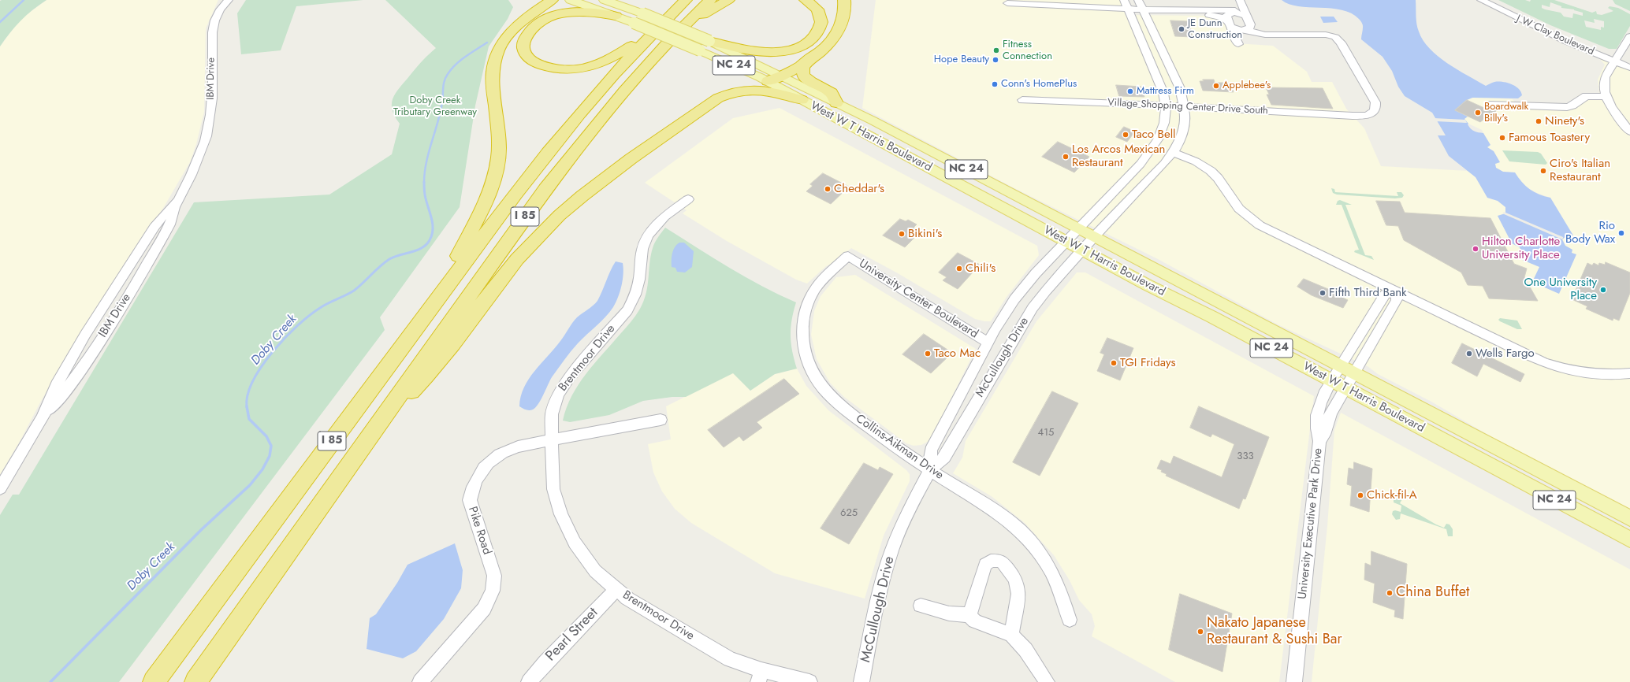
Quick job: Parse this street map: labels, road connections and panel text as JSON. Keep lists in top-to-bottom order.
{
  "streets": {
    "highway": ["I 85"],
    "main road": ["NC 24", "West W T Harris Boulevard"],
    "street": [
      "J W Clay Boulevard",
      "IBM Drive",
      "Village Shopping Center Drive South",
      "University Center Boulevard",
      "McCullough Drive",
      "Brentmoor Drive",
      "Collins-Aikman Drive",
      "University Executive Park Drive",
      "Pike Road",
      "Pearl Street"
    ]
  },
  "crossings": [
    ["West W T Harris Boulevard", "McCullough Drive"],
    ["West W T Harris Boulevard", "University Executive Park Drive"],
    ["University Center Boulevard", "McCullough Drive"],
    ["University Center Boulevard", "Collins-Aikman Drive"],
    ["McCullough Drive", "Collins-Aikman Drive"],
    ["Brentmoor Drive", "Pike Road"],
    ["Brentmoor Drive", "Pearl Street"]
  ],
  "water": ["Doby Creek"],
  "parks": ["Doby Creek Tributary Greenway"],
  "places": [
    "JE Dunn Construction",
    "Fitness Connection",
    "Hope Beauty",
    "Conn's HomePlus",
    "Applebee's",
    "Mattress Firm",
    "Boardwalk Billy's",
    "Ninety's",
    "Taco Bell",
    "Famous Toastery",
    "Los Arcos Mexican Restaurant",
    "Ciro's Italian Restaurant",
    "Cheddar's",
    "Rio Body Wax",
    "Bikini's",
    "Hilton Charlotte University Place",
    "Chili's",
    "One University Place",
    "Fifth Third Bank",
    "Taco Mac",
    "Wells Fargo",
    "TGI Fridays",
    "Chick-fil-A",
    "China Buffet",
    "Nakato Japanese Restaurant & Sushi Bar"
  ],
  "house_numbers": ["415", "333", "625"]
}
